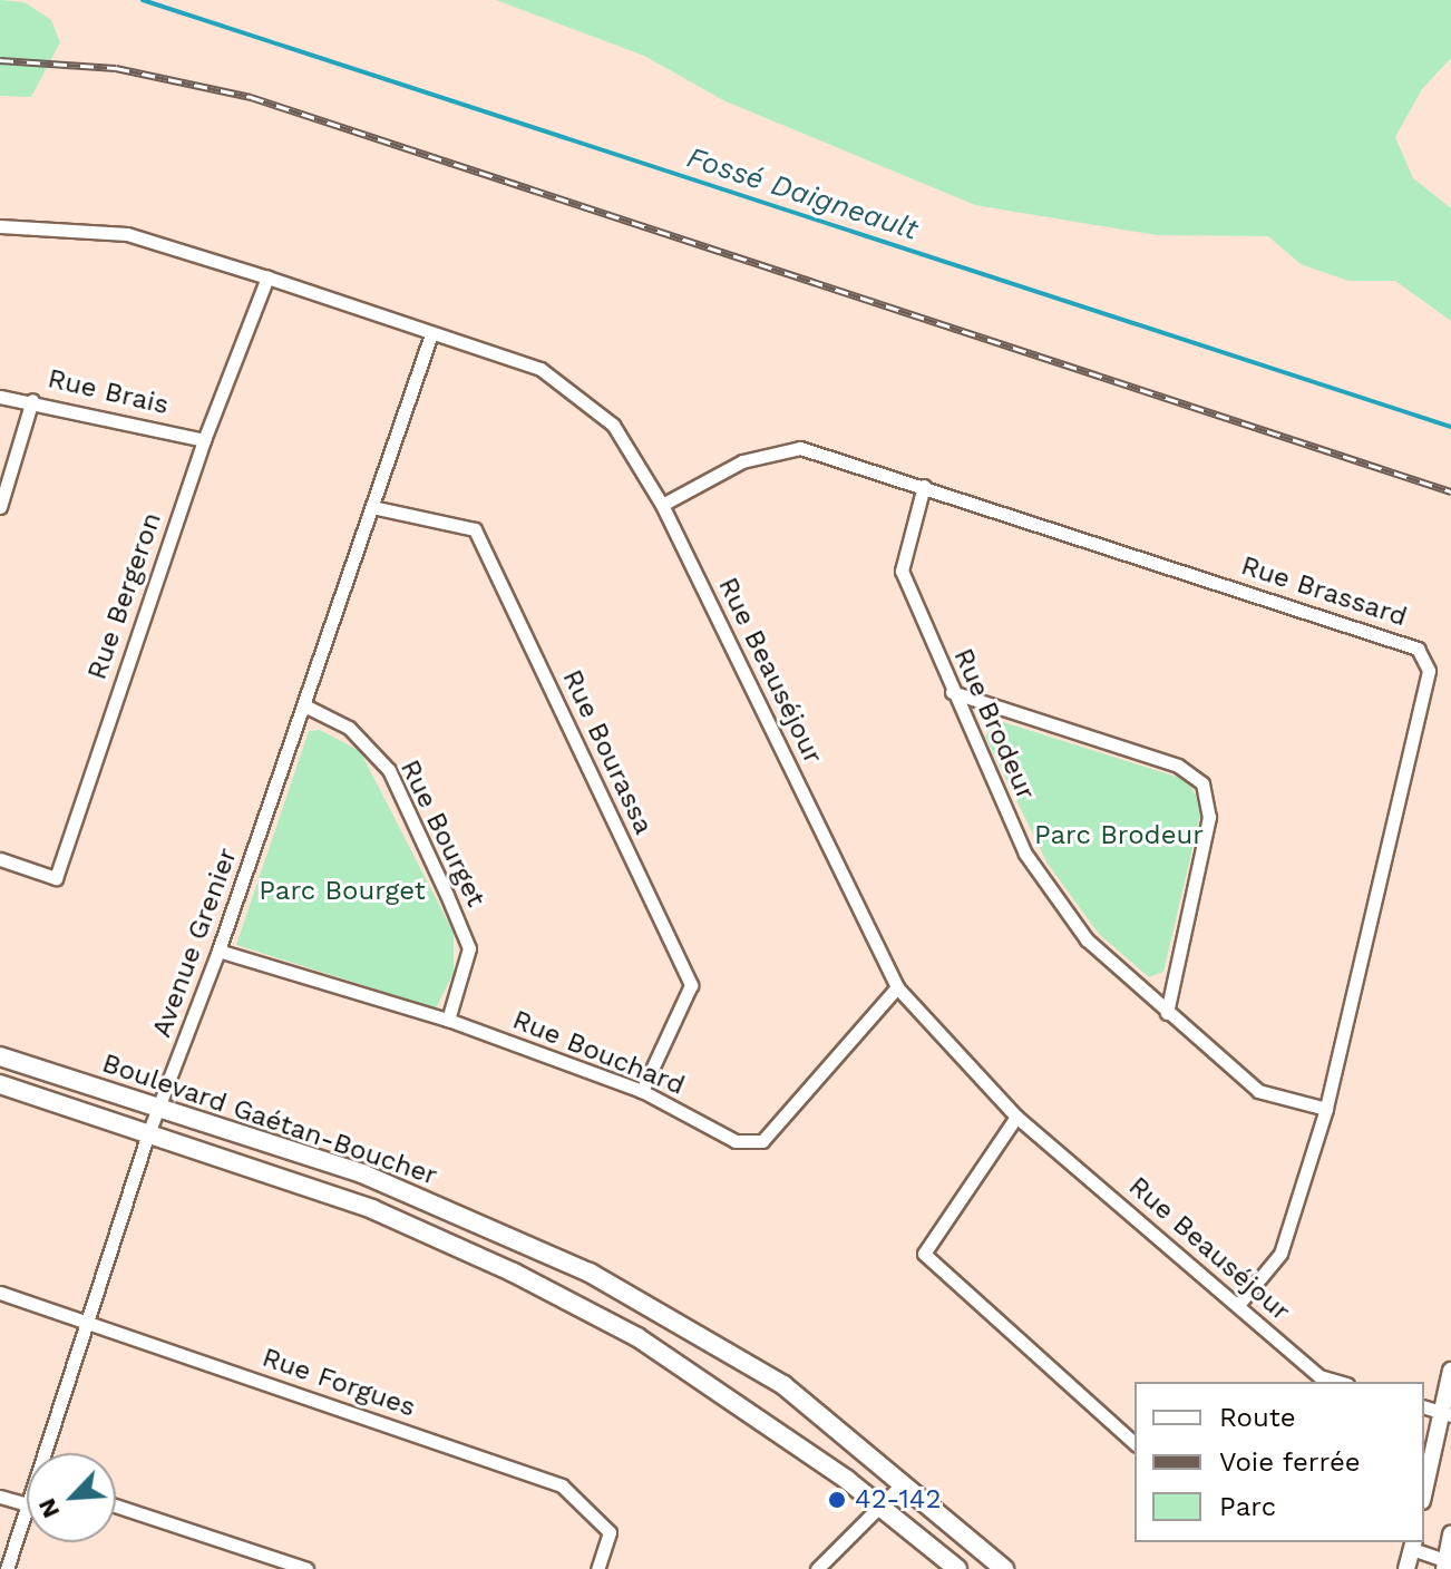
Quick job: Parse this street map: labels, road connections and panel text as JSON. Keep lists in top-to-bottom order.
{
  "streets": {
    "main road": ["Boulevard Gaétan-Boucher"],
    "street": [
      "Rue Brais",
      "Rue Brassard",
      "Rue Bergeron",
      "Rue Beauséjour",
      "Rue Brodeur",
      "Rue Bourassa",
      "Rue Bourget",
      "Avenue Grenier",
      "Rue Bouchard",
      "Rue Forgues"
    ]
  },
  "crossings": [
    ["Rue Brais", "Rue Bergeron"],
    ["Rue Brassard", "Rue Beauséjour"],
    ["Rue Brassard", "Rue Brodeur"],
    ["Rue Bergeron", "Rue Beauséjour"],
    ["Rue Beauséjour", "Avenue Grenier"],
    ["Rue Beauséjour", "Rue Bouchard"],
    ["Rue Bourassa", "Avenue Grenier"],
    ["Rue Bourassa", "Rue Bouchard"],
    ["Rue Bourget", "Avenue Grenier"],
    ["Rue Bourget", "Rue Bouchard"],
    ["Avenue Grenier", "Rue Bouchard"],
    ["Avenue Grenier", "Boulevard Gaétan-Boucher"],
    ["Avenue Grenier", "Rue Forgues"]
  ],
  "water": ["Fossé Daigneault"],
  "parks": ["Parc Brodeur", "Parc Bourget"],
  "places": ["42-142"],
  "legend": ["Route", "Voie ferrée", "Parc"],
  "north": "bottom left"
}
